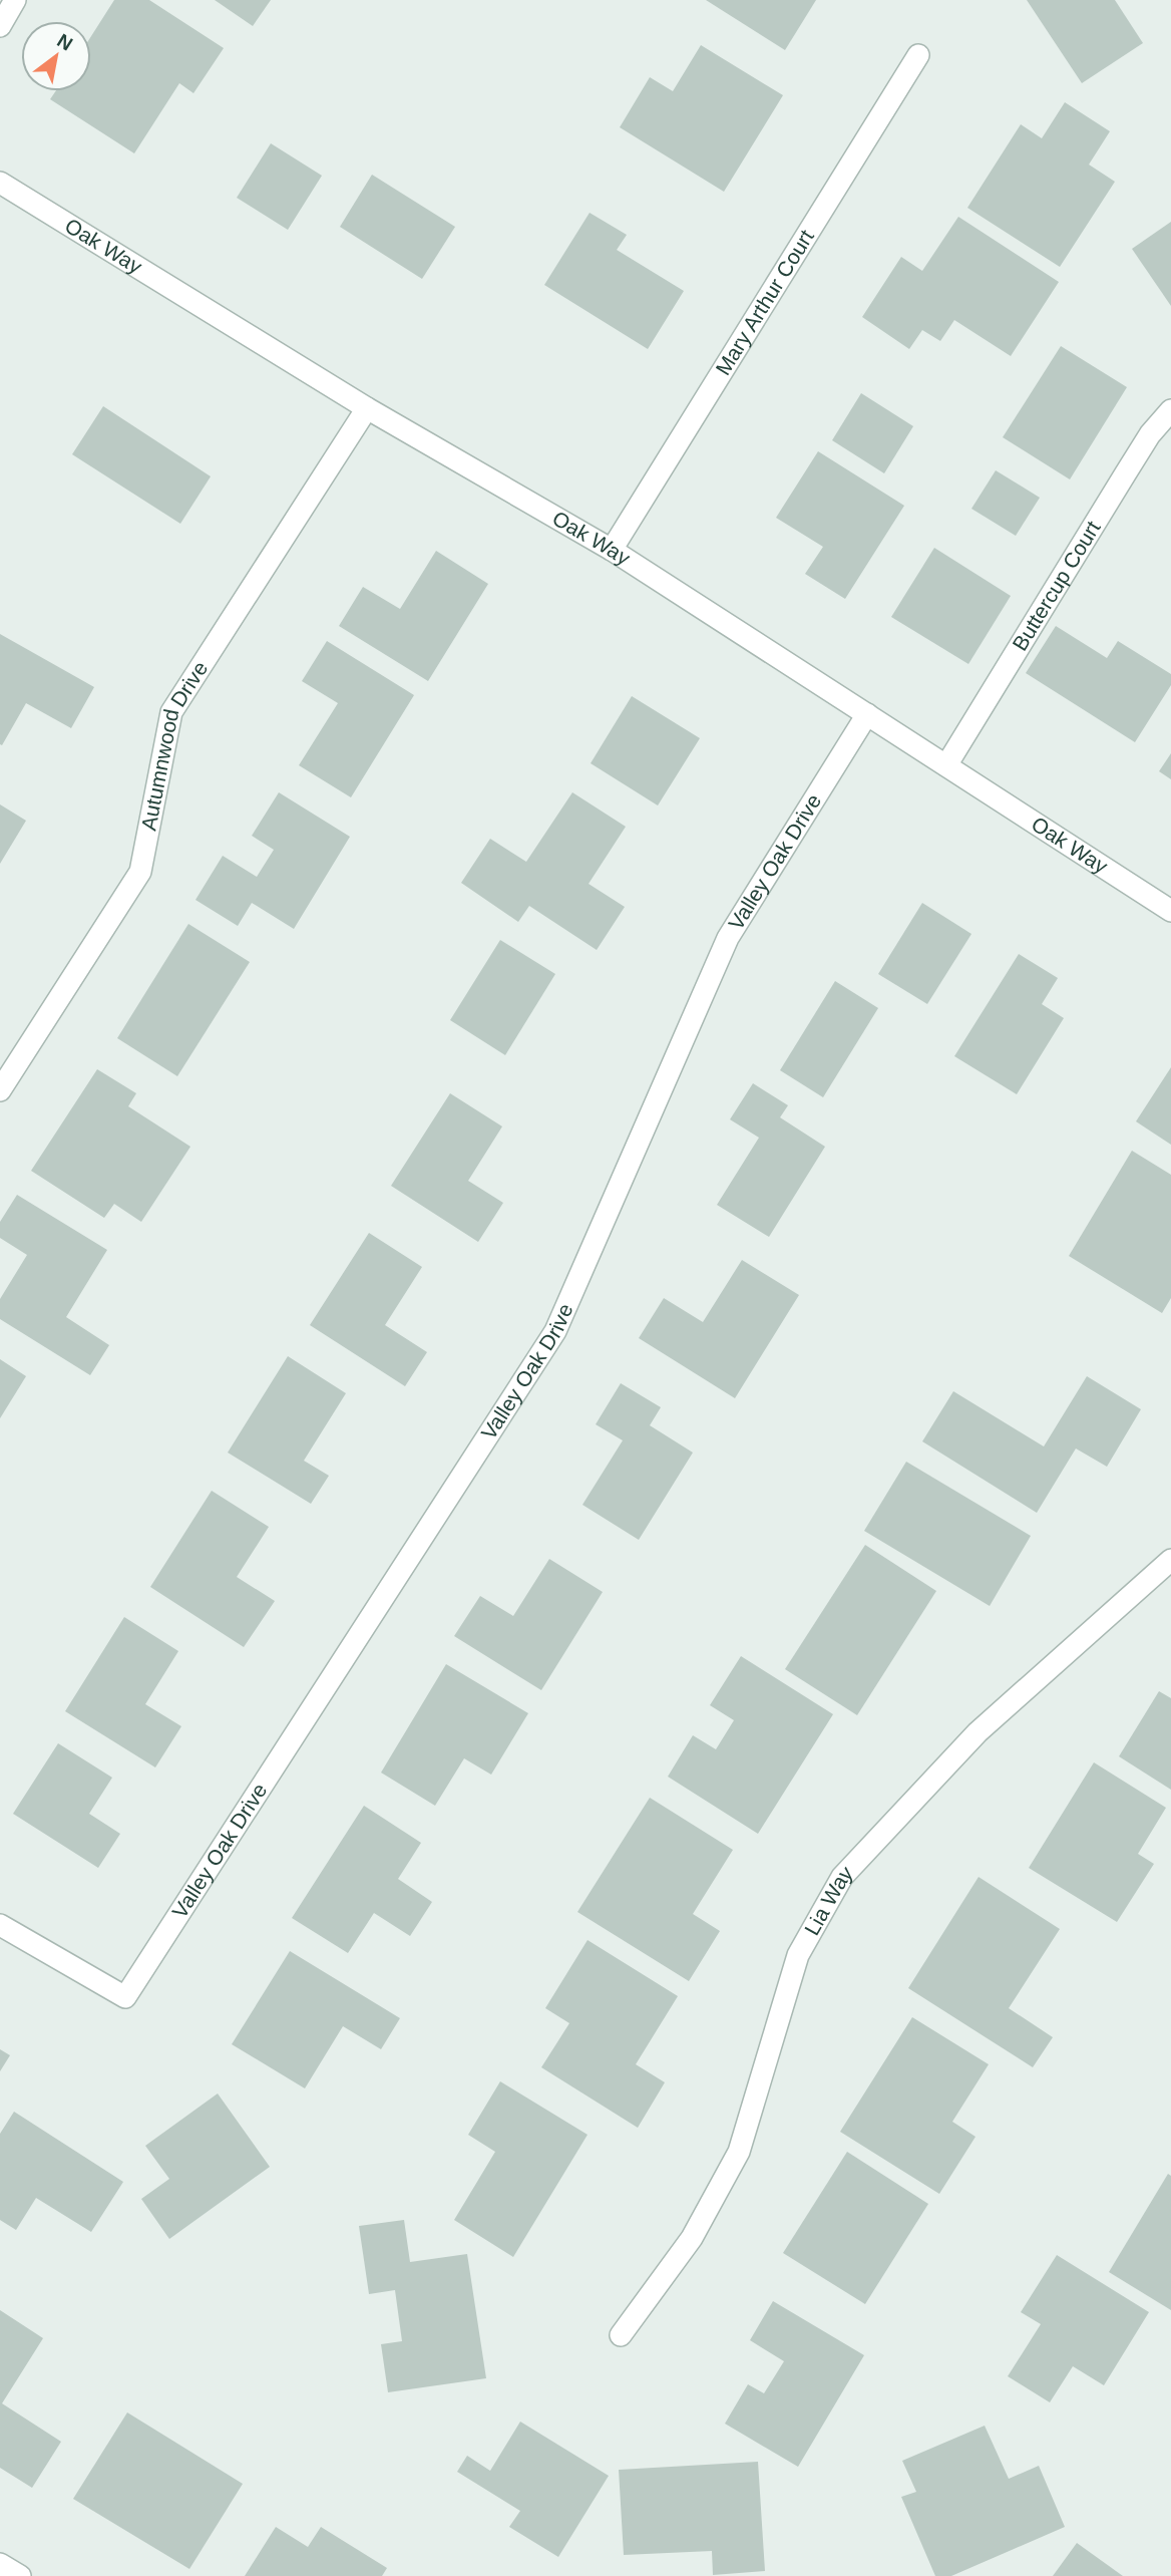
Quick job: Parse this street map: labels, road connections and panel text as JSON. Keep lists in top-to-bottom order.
{
  "streets": {
    "street": [
      "Oak Way",
      "Mary Arthur Court",
      "Buttercup Court",
      "Autumnwood Drive",
      "Valley Oak Drive",
      "Lia Way"
    ]
  },
  "crossings": [
    ["Oak Way", "Mary Arthur Court"],
    ["Oak Way", "Buttercup Court"],
    ["Oak Way", "Autumnwood Drive"],
    ["Oak Way", "Valley Oak Drive"]
  ],
  "north": "top right"
}
